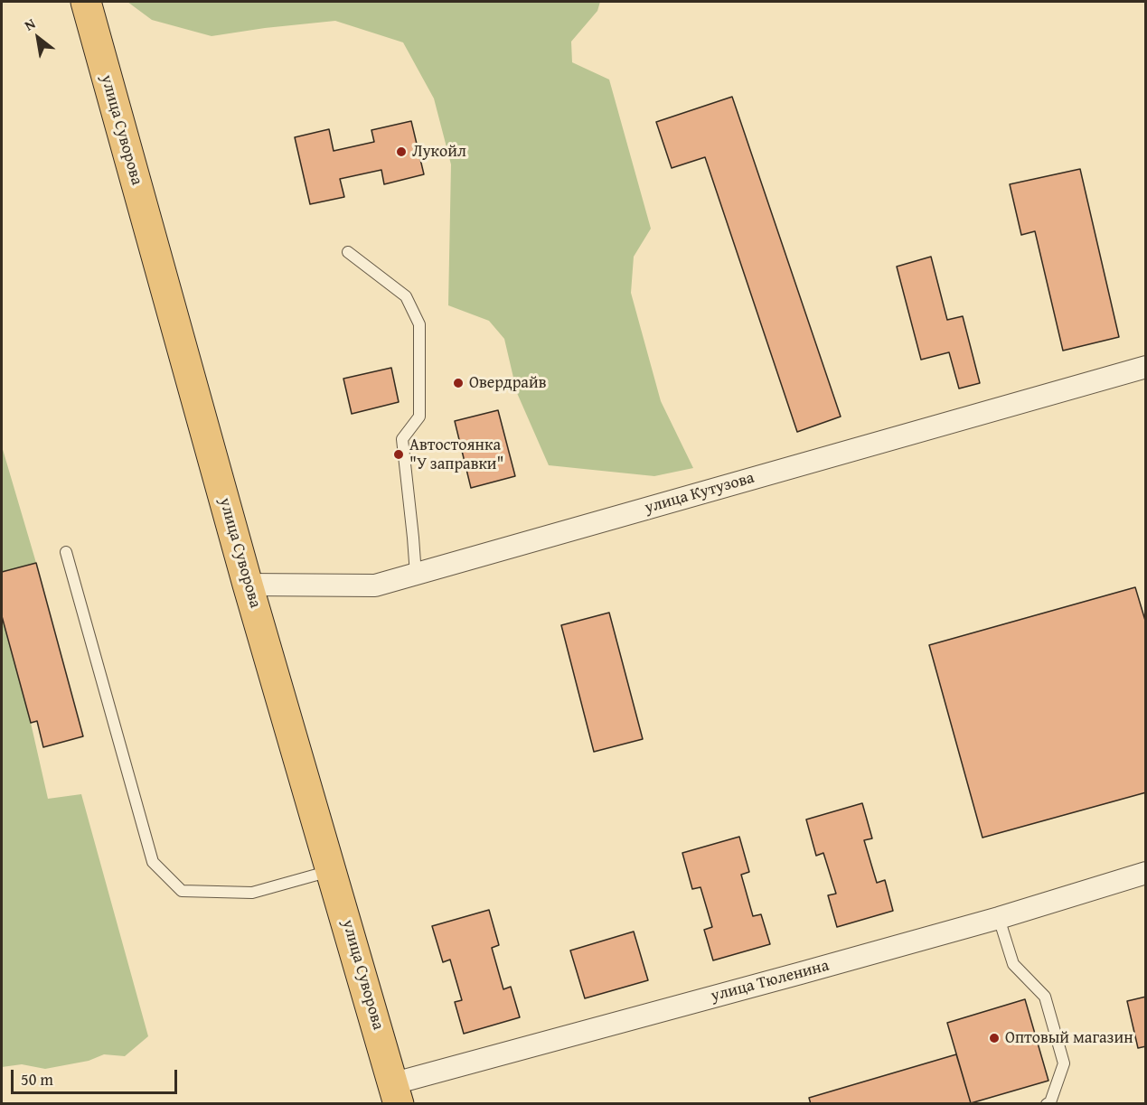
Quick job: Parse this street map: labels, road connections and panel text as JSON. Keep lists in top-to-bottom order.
{
  "streets": {
    "main road": ["улица Суворова"],
    "street": ["улица Кутузова", "улица Тюленина"]
  },
  "crossings": [
    ["улица Суворова", "улица Кутузова"],
    ["улица Суворова", "улица Тюленина"]
  ],
  "places": [
    "Лукойл",
    "Овердрайв",
    "Автостоянка \"У заправки\"",
    "Оптовый магазин"
  ],
  "scale_bar": "50 m",
  "north": "top left"
}
